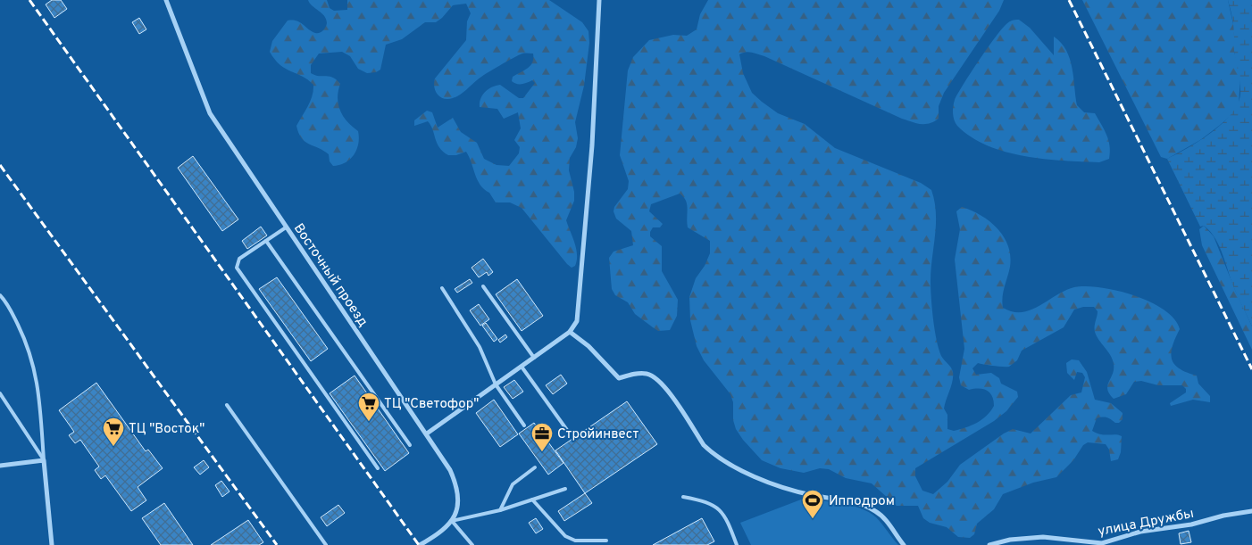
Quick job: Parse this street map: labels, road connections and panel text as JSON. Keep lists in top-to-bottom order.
{
  "streets": {
    "street": ["Восточный проезд", "улица Дружбы"]
  },
  "places": {
    "supermarket": ["ТЦ \"Светофор\"", "ТЦ \"Восток\""],
    "office": ["Стройинвест"],
    "sports": ["Ипподром"]
  }
}
